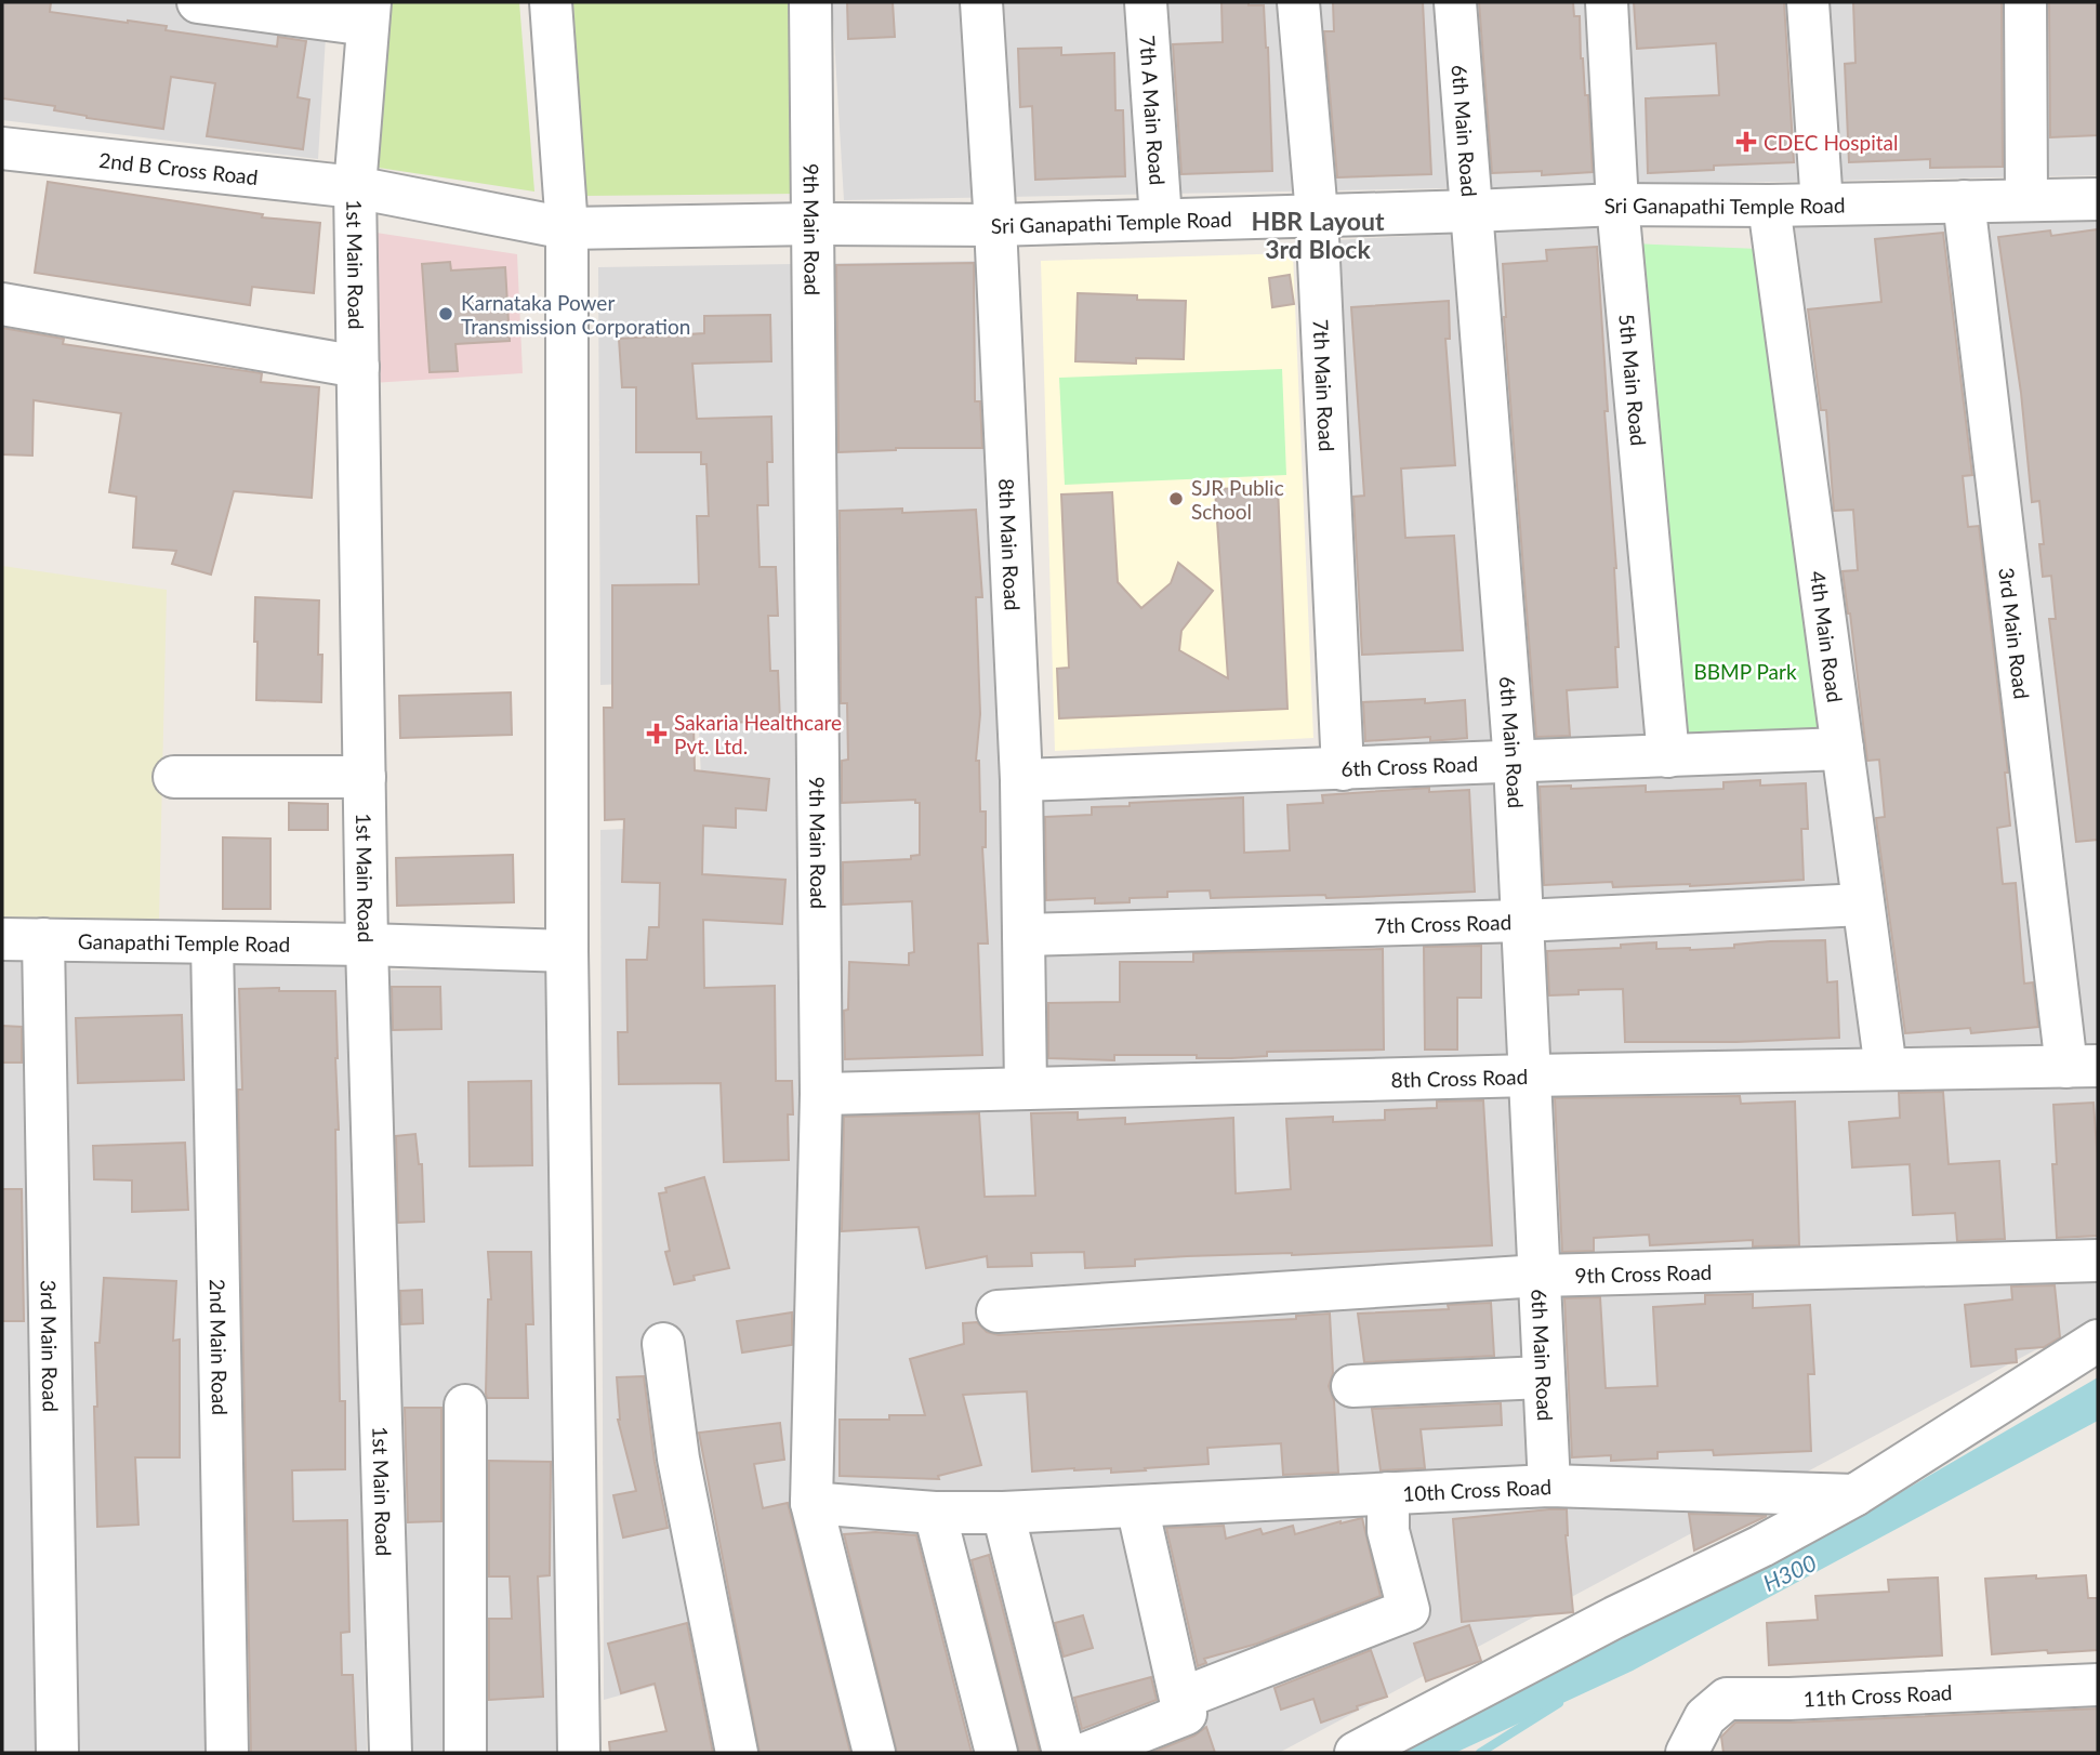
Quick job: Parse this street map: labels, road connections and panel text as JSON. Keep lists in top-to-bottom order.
{
  "streets": {
    "street": [
      "7th A Main Road",
      "6th Main Road",
      "2nd B Cross Road",
      "Sri Ganapathi Temple Road",
      "9th Main Road",
      "1st Main Road",
      "5th Main Road",
      "7th Main Road",
      "8th Main Road",
      "3rd Main Road",
      "4th Main Road",
      "6th Cross Road",
      "7th Cross Road",
      "Ganapathi Temple Road",
      "8th Cross Road",
      "9th Cross Road",
      "2nd Main Road",
      "10th Cross Road",
      "11th Cross Road"
    ]
  },
  "crossings": [
    ["7th A Main Road", "Sri Ganapathi Temple Road"],
    ["6th Main Road", "Sri Ganapathi Temple Road"],
    ["6th Main Road", "6th Cross Road"],
    ["6th Main Road", "7th Cross Road"],
    ["6th Main Road", "8th Cross Road"],
    ["6th Main Road", "9th Cross Road"],
    ["6th Main Road", "10th Cross Road"],
    ["2nd B Cross Road", "Sri Ganapathi Temple Road"],
    ["2nd B Cross Road", "1st Main Road"],
    ["Sri Ganapathi Temple Road", "9th Main Road"],
    ["Sri Ganapathi Temple Road", "1st Main Road"],
    ["Sri Ganapathi Temple Road", "5th Main Road"],
    ["Sri Ganapathi Temple Road", "7th Main Road"],
    ["Sri Ganapathi Temple Road", "8th Main Road"],
    ["Sri Ganapathi Temple Road", "3rd Main Road"],
    ["Sri Ganapathi Temple Road", "4th Main Road"],
    ["9th Main Road", "8th Cross Road"],
    ["9th Main Road", "10th Cross Road"],
    ["1st Main Road", "Ganapathi Temple Road"],
    ["5th Main Road", "6th Cross Road"],
    ["7th Main Road", "6th Cross Road"],
    ["8th Main Road", "6th Cross Road"],
    ["8th Main Road", "7th Cross Road"],
    ["8th Main Road", "8th Cross Road"],
    ["3rd Main Road", "Ganapathi Temple Road"],
    ["3rd Main Road", "8th Cross Road"],
    ["4th Main Road", "6th Cross Road"],
    ["4th Main Road", "7th Cross Road"],
    ["4th Main Road", "8th Cross Road"],
    ["Ganapathi Temple Road", "2nd Main Road"]
  ],
  "districts": ["HBR Layout 3rd Block"],
  "water": ["H300"],
  "parks": ["BBMP Park"],
  "places": {
    "health": ["CDEC Hospital", "Sakaria Healthcare Pvt. Ltd."],
    "other": ["Karnataka Power Transmission Corporation", "SJR Public School"]
  }
}
